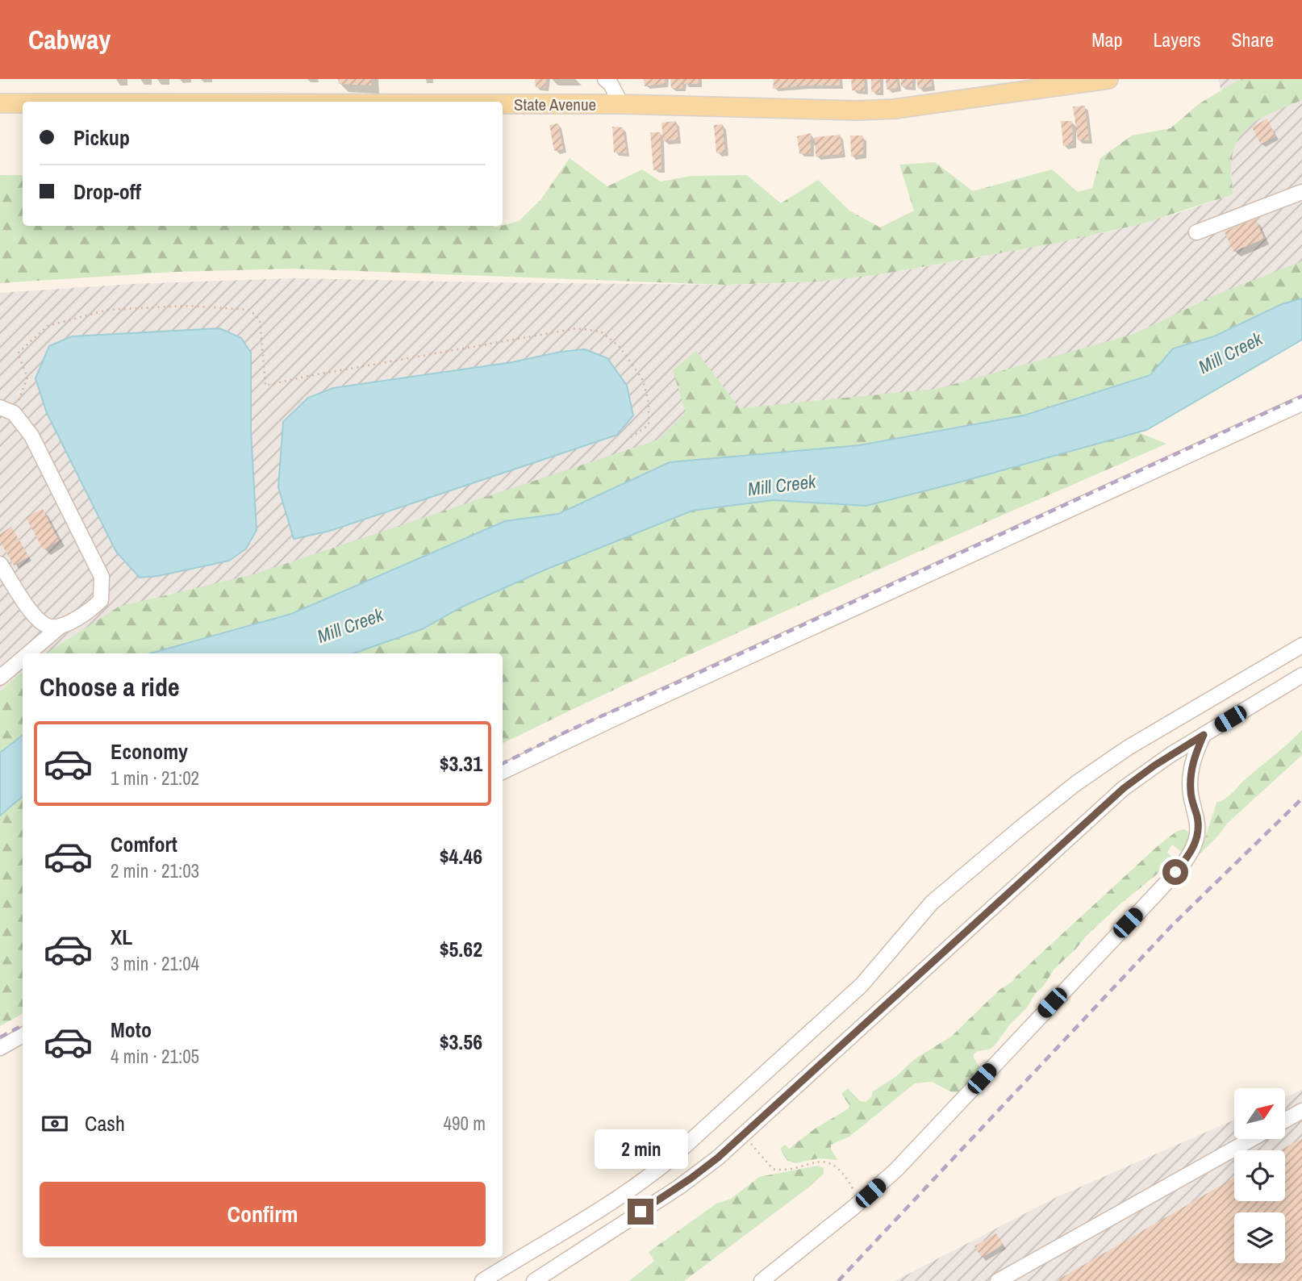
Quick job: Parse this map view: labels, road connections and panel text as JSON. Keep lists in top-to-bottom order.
{
  "streets": {
    "main road": ["State Avenue"]
  },
  "water": ["Mill Creek"],
  "north": "top right",
  "page": {
    "header": "Cabway",
    "nav": ["Map", "Layers", "Share"],
    "banner": ["Pickup", "Drop-off"],
    "heading": "Choose a ride",
    "list": [
      {
        "name": "Economy",
        "note": "1 min · 21:02",
        "value": "$3.31"
      },
      {
        "name": "Comfort",
        "note": "2 min · 21:03",
        "value": "$4.46"
      },
      {
        "name": "XL",
        "note": "3 min · 21:04",
        "value": "$5.62"
      },
      {
        "name": "Moto",
        "note": "4 min · 21:05",
        "value": "$3.56"
      }
    ],
    "pay": ["Cash", "490 m"],
    "bubble": "2 min",
    "buttons": "Confirm"
  }
}
